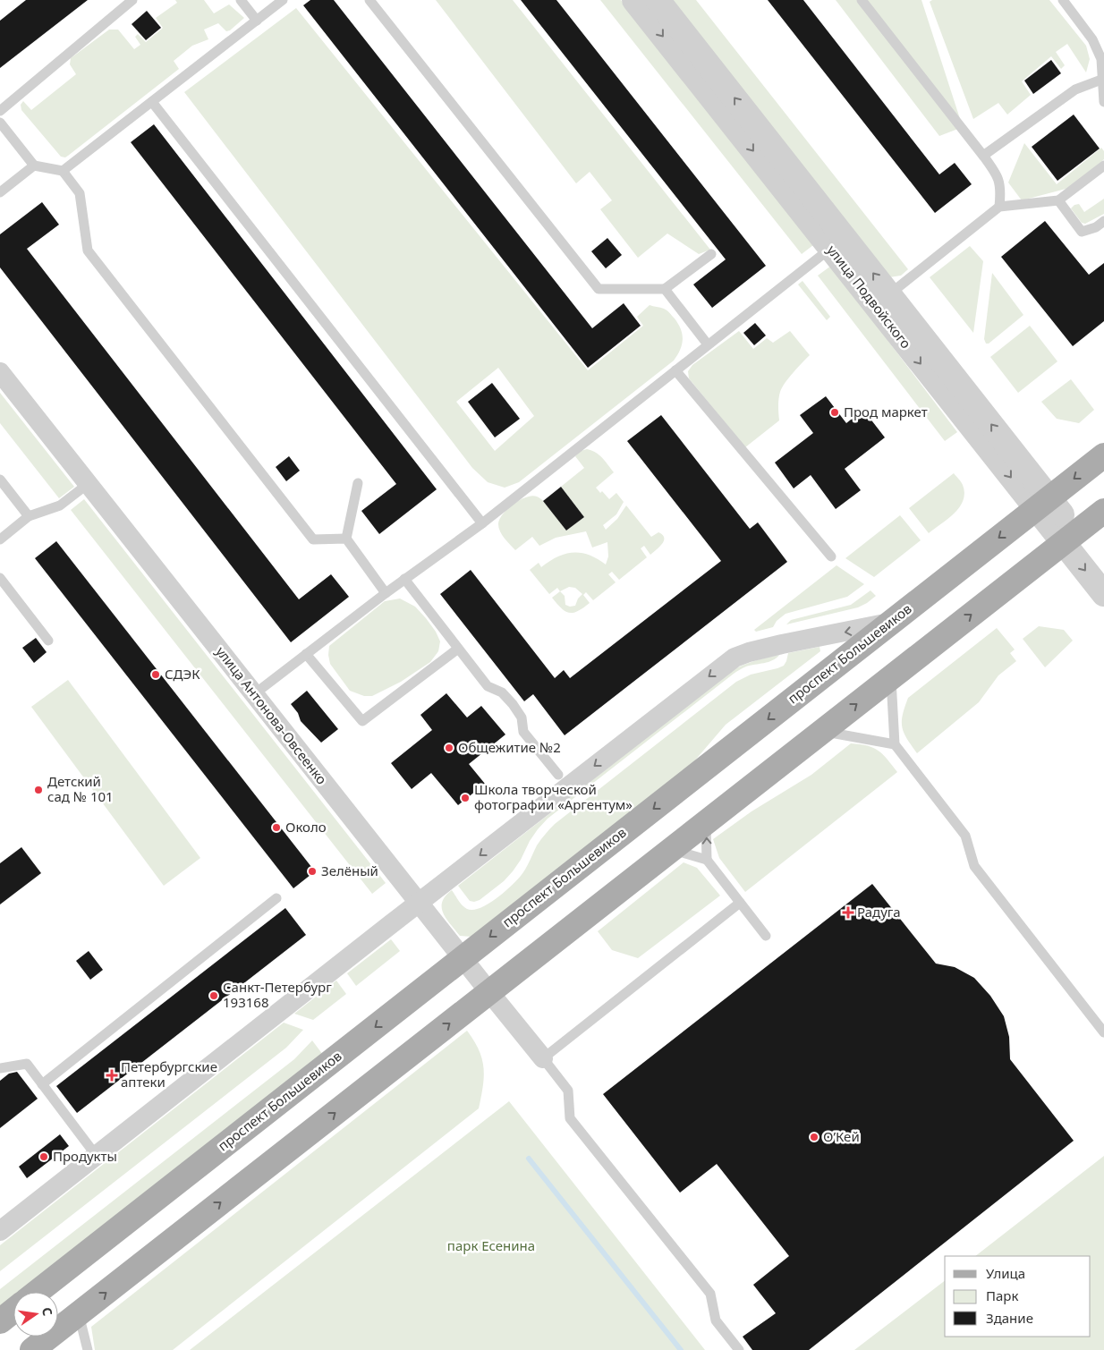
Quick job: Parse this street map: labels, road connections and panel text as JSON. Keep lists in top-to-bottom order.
{
  "streets": {
    "main road": ["проспект Большевиков"],
    "street": ["улица Подвойского", "улица Антонова-Овсеенко"]
  },
  "crossings": [
    ["улица Подвойского", "проспект Большевиков"],
    ["проспект Большевиков", "улица Антонова-Овсеенко"]
  ],
  "parks": ["парк Есенина"],
  "places": {
    "other": [
      "Прод маркет",
      "СДЭК",
      "Общежитие №2",
      "Детский сад № 101",
      "Школа творческой фотографии «Аргентум»",
      "Около",
      "Зелёный",
      "Санкт-Петербург 193168",
      "О’Кей",
      "Продукты"
    ],
    "health": ["Радуга", "Петербургские аптеки"]
  },
  "legend": ["Улица", "Парк", "Здание"],
  "north": "right"
}
